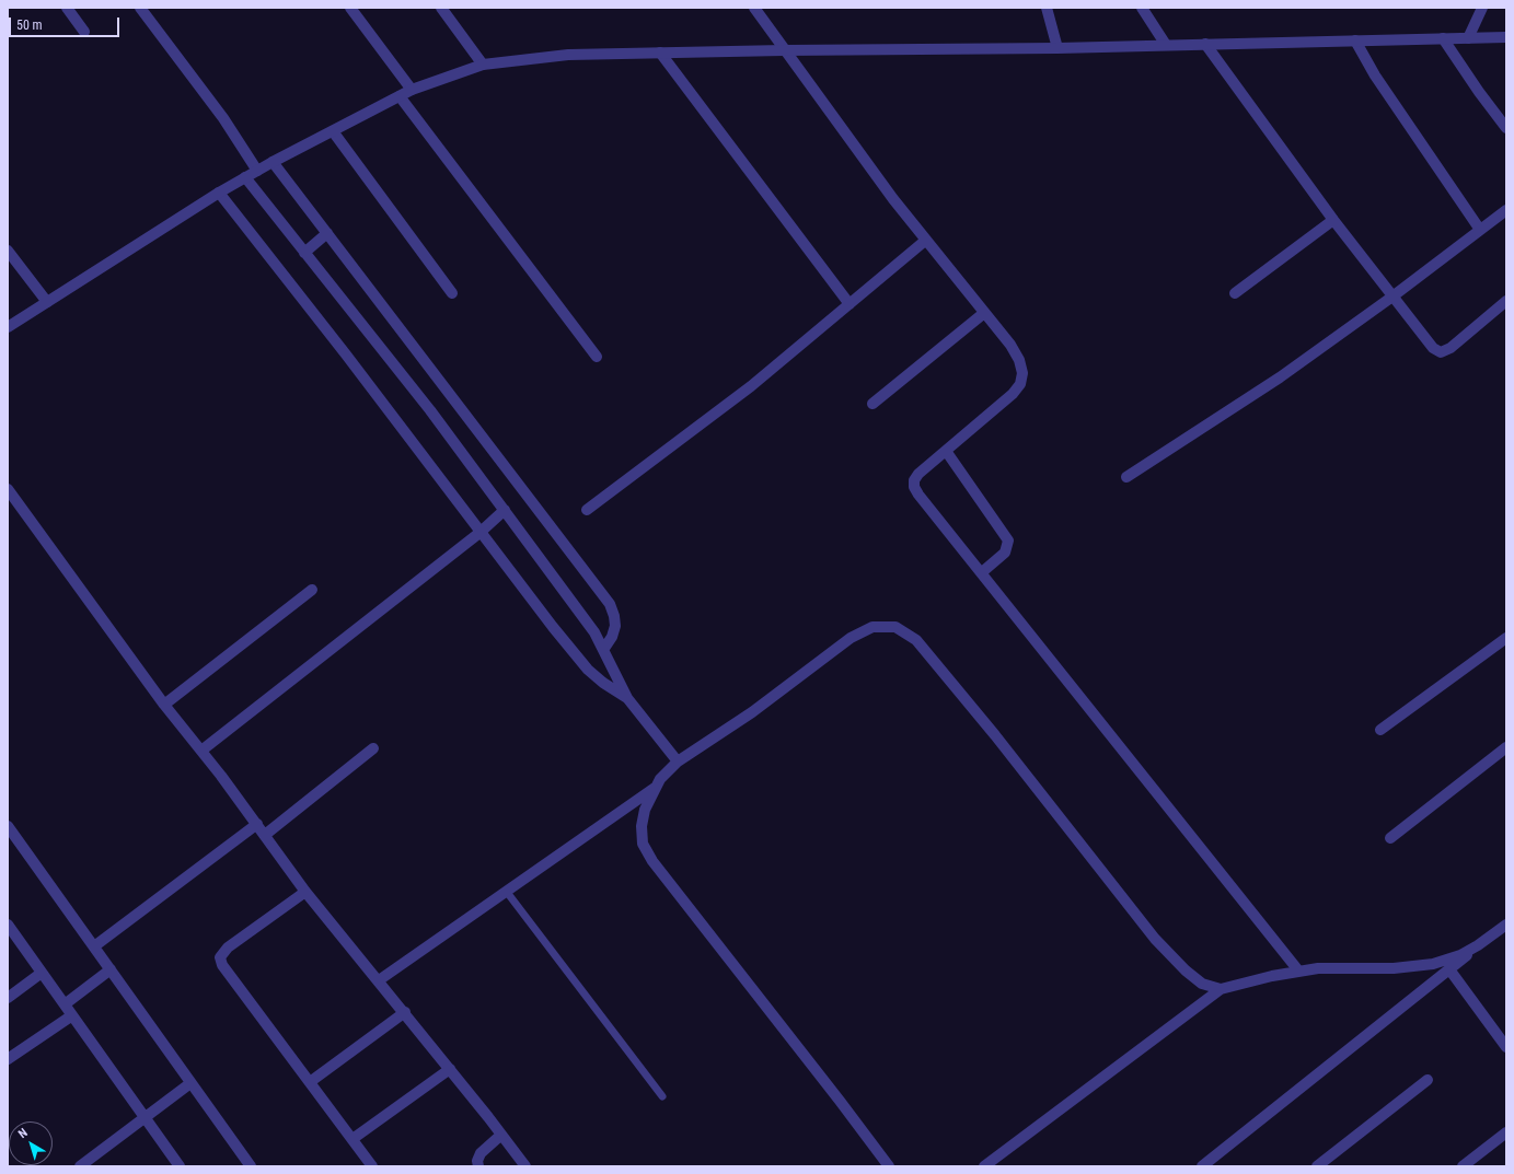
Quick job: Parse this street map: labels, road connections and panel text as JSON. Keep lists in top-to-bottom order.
{
  "scale_bar": "50 m",
  "north": "top left"
}
